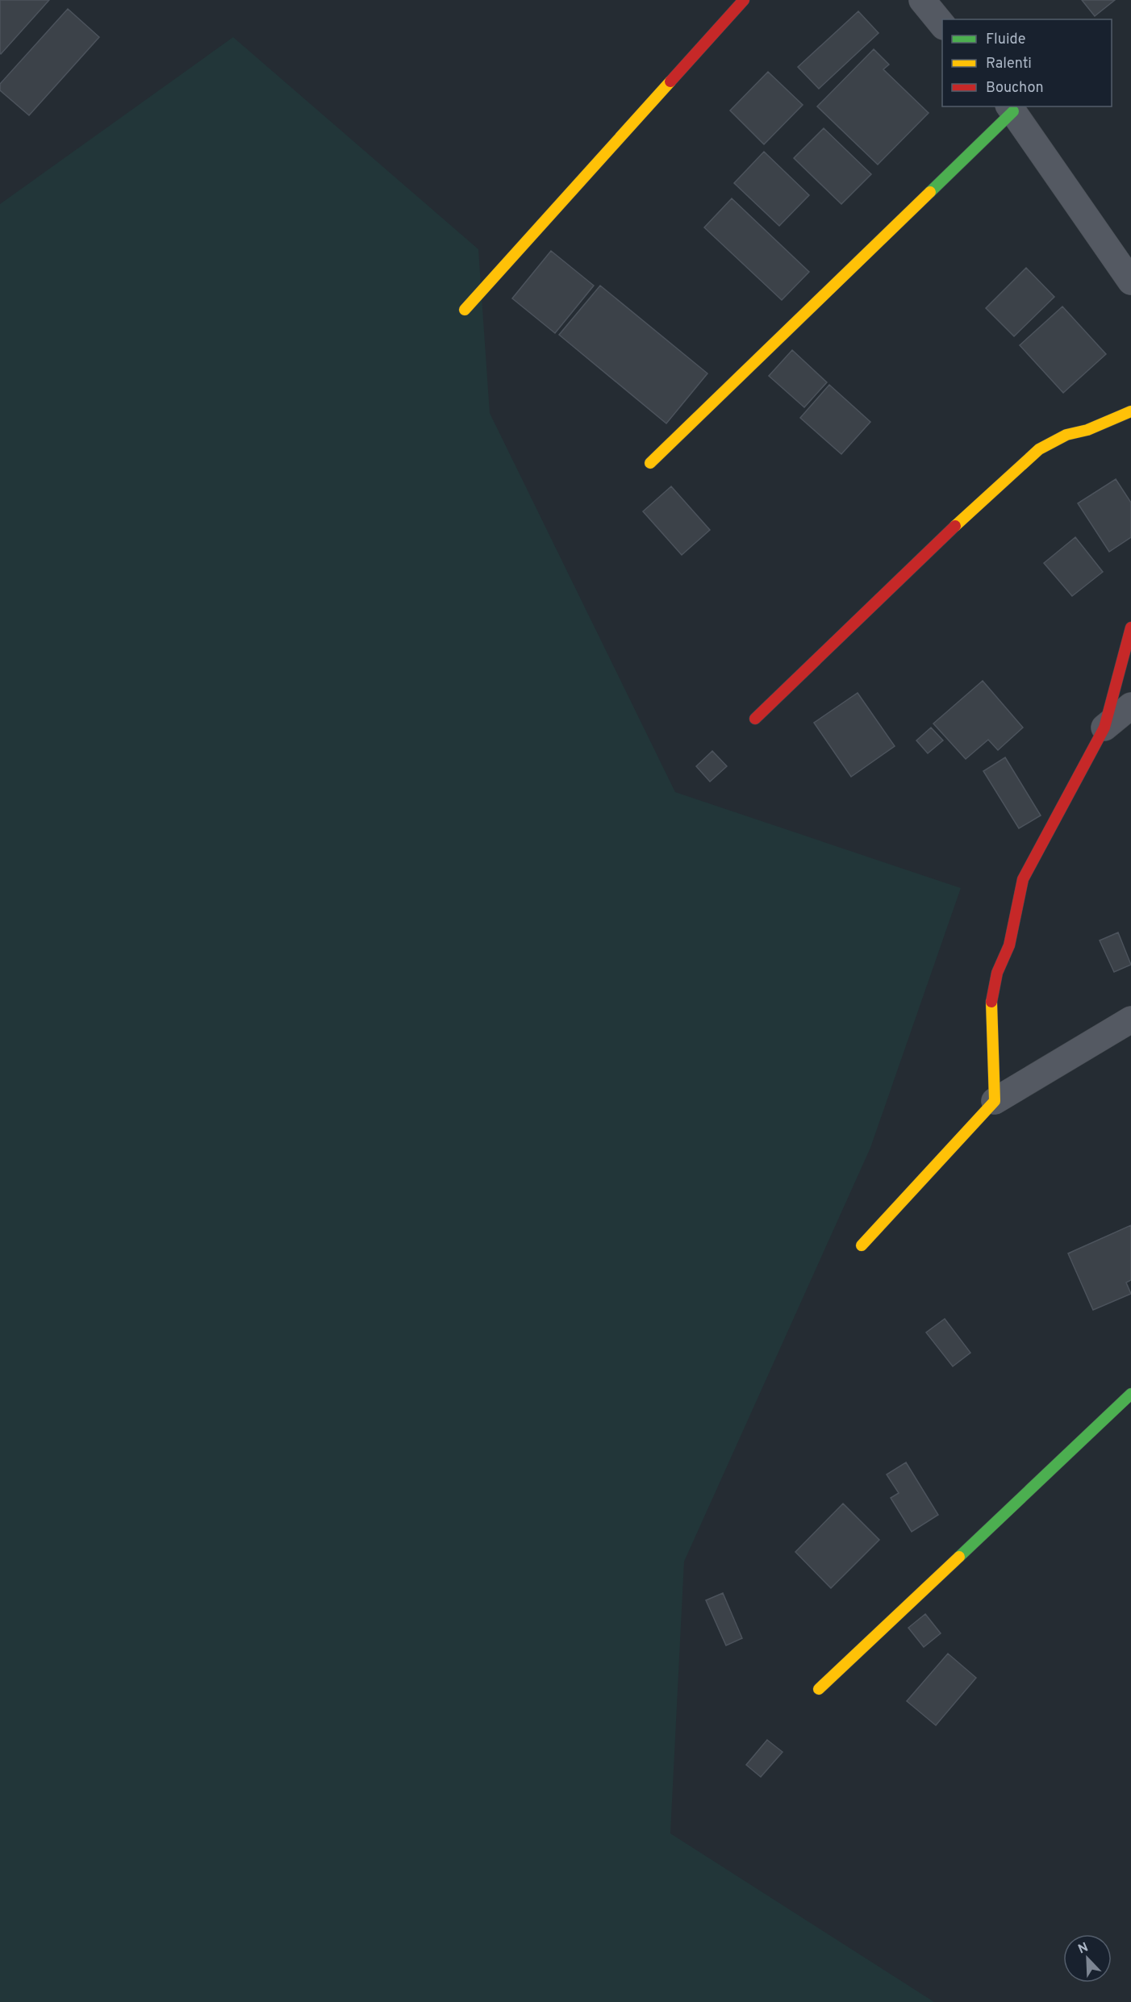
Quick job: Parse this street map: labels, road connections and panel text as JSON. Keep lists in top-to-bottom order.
{
  "legend": ["Fluide", "Ralenti", "Bouchon"],
  "north": "top left"
}
